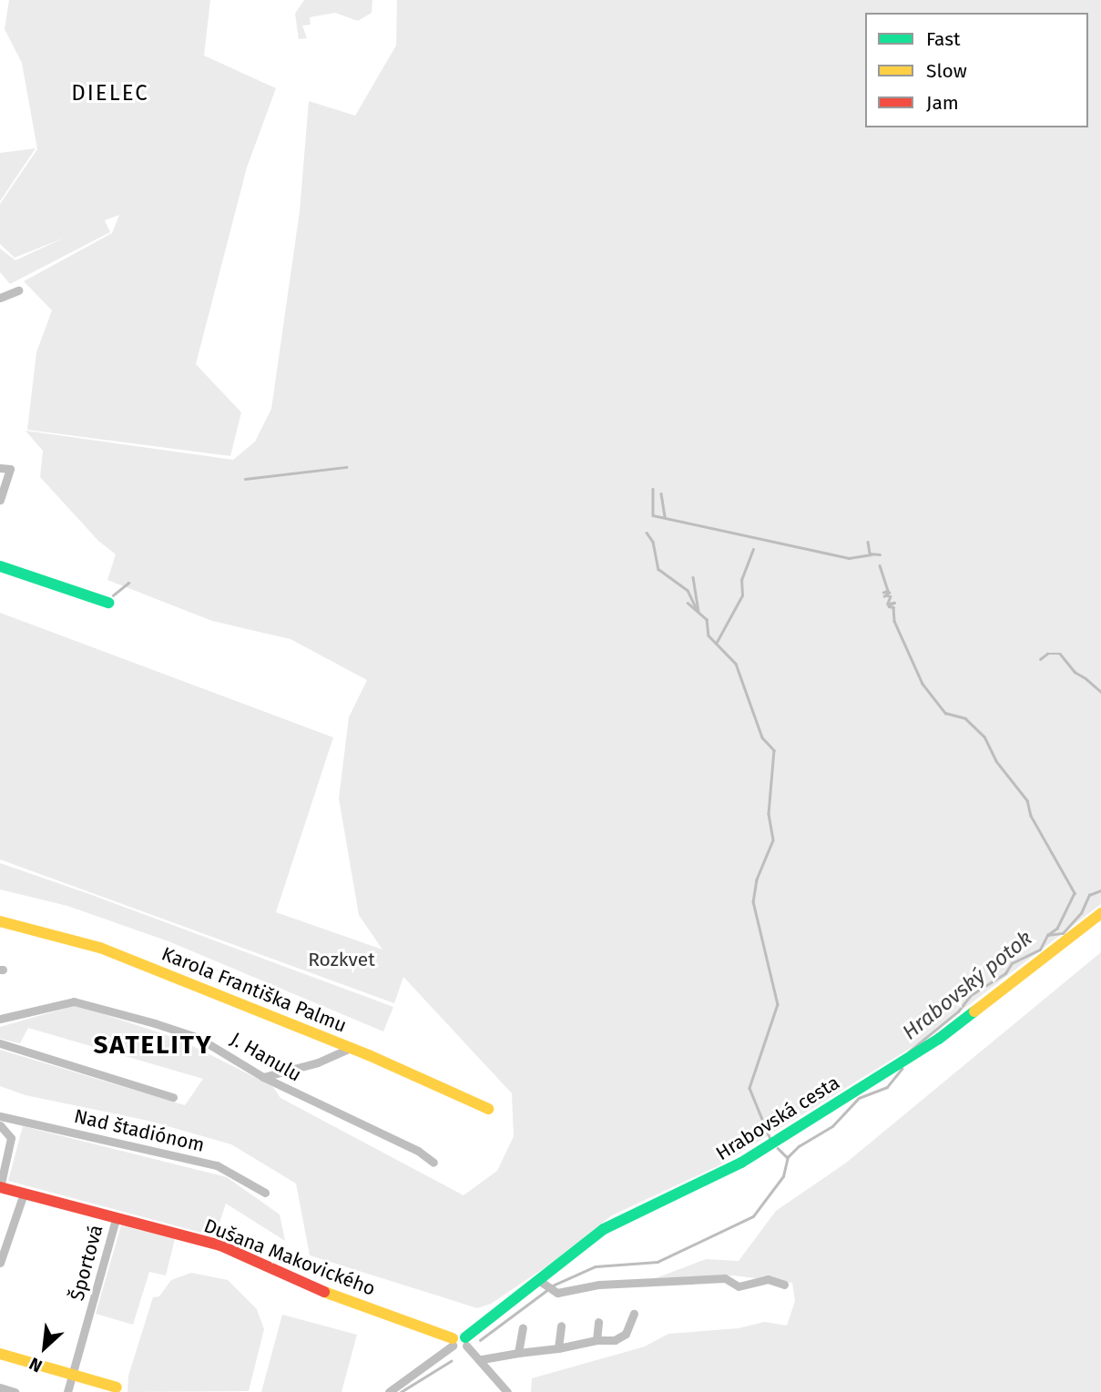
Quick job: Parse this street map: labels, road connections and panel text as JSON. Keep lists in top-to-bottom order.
{
  "streets": {
    "street": [
      "Karola Františka Palmu",
      "J. Hanulu",
      "Hrabovská cesta",
      "Nad štadiónom",
      "Dušana Makovického",
      "Športová"
    ]
  },
  "crossings": [
    ["Dušana Makovického", "Športová"]
  ],
  "districts": ["DIELEC", "SATELITY"],
  "water": ["Hrabovský potok"],
  "parks": ["Rozkvet"],
  "legend": ["Fast", "Slow", "Jam"],
  "north": "bottom left"
}
